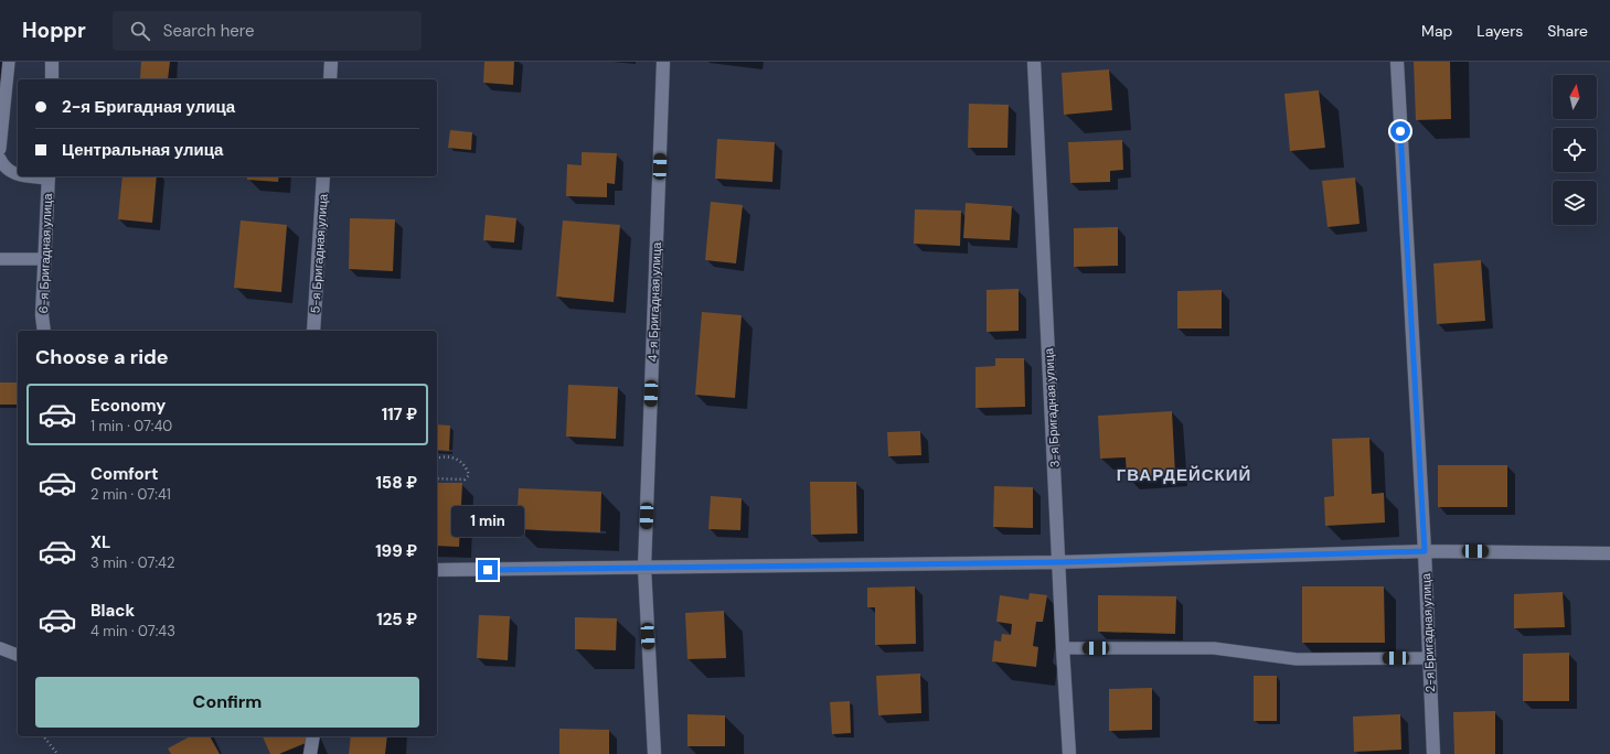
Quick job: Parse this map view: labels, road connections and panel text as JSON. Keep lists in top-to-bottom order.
{
  "streets": {
    "street": [
      "6-я Бригадная улица",
      "5-я Бригадная улица",
      "4-я Бригадная улица",
      "3-я Бригадная улица",
      "2-я Бригадная улица"
    ]
  },
  "districts": ["ГВАРДЕЙСКИЙ"],
  "north": "top",
  "page": {
    "header": "Hoppr",
    "search": "Search here",
    "nav": ["Map", "Layers", "Share"],
    "banner": ["2-я Бригадная улица", "Центральная улица"],
    "heading": "Choose a ride",
    "list": [
      {
        "name": "Economy",
        "note": "1 min · 07:40",
        "value": "117 ₽"
      },
      {
        "name": "Comfort",
        "note": "2 min · 07:41",
        "value": "158 ₽"
      },
      {
        "name": "XL",
        "note": "3 min · 07:42",
        "value": "199 ₽"
      },
      {
        "name": "Black",
        "note": "4 min · 07:43",
        "value": "125 ₽"
      }
    ],
    "bubble": "1 min",
    "buttons": "Confirm"
  }
}
